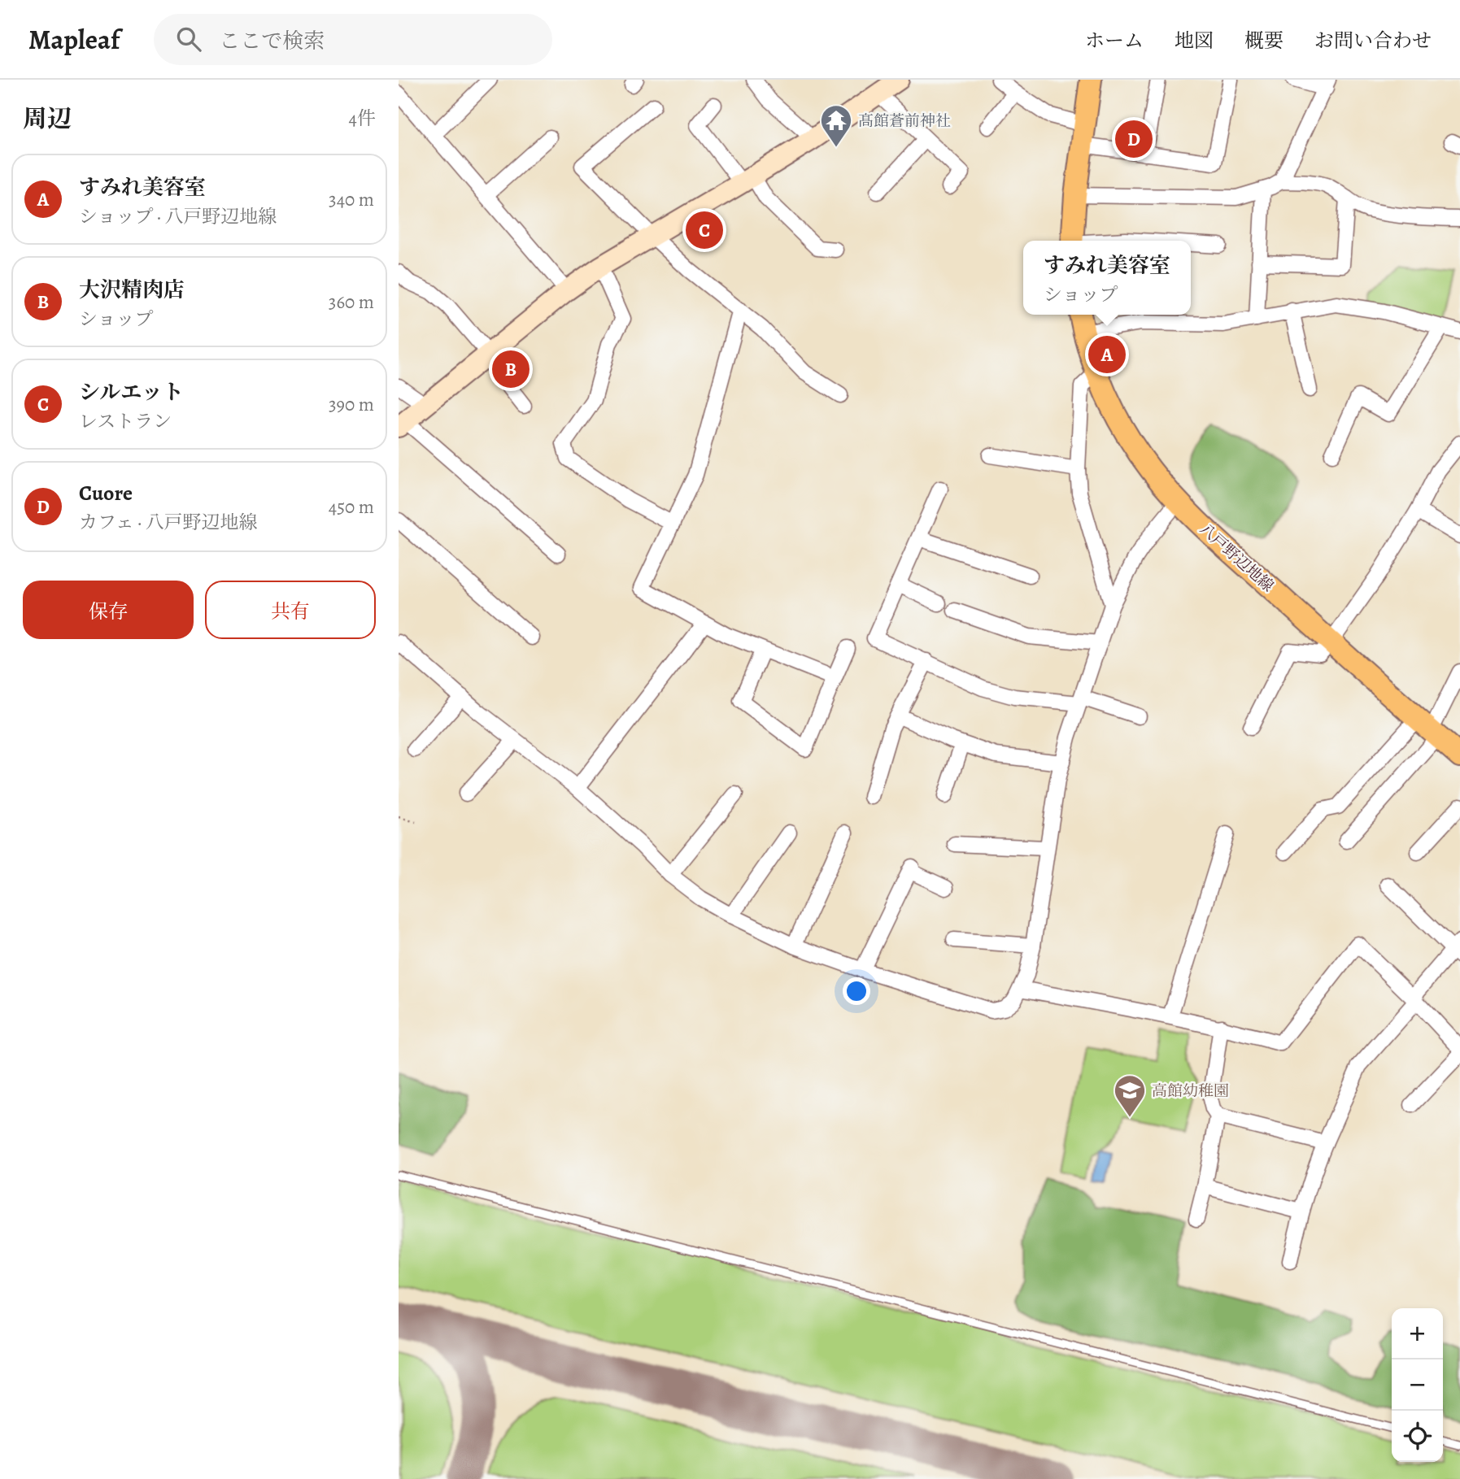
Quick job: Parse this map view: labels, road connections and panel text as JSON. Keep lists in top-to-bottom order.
{
  "streets": {
    "main road": ["八戸野辺地線"]
  },
  "places": {
    "temple": ["髙館蒼前神社"],
    "school or university": ["高館幼稚園"]
  },
  "page": {
    "header": "Mapleaf",
    "search": "ここで検索",
    "nav": [
      "ホーム",
      "地図",
      "概要",
      "お問い合わせ"
    ],
    "heading": ["周辺", "4件"],
    "pins": [
      "D",
      "C",
      "A",
      "B"
    ],
    "list": [
      {
        "mark": "A",
        "name": "すみれ美容室",
        "note": "ショップ · 八戸野辺地線",
        "value": "340 m"
      },
      {
        "mark": "B",
        "name": "大沢精肉店",
        "note": "ショップ",
        "value": "360 m"
      },
      {
        "mark": "C",
        "name": "シルエット",
        "note": "レストラン",
        "value": "390 m"
      },
      {
        "mark": "D",
        "name": "Cuore",
        "note": "カフェ · 八戸野辺地線",
        "value": "450 m"
      }
    ],
    "popup": ["すみれ美容室", "ショップ"],
    "buttons": ["保存", "共有"],
    "map_buttons": ["+", "−"]
  }
}
